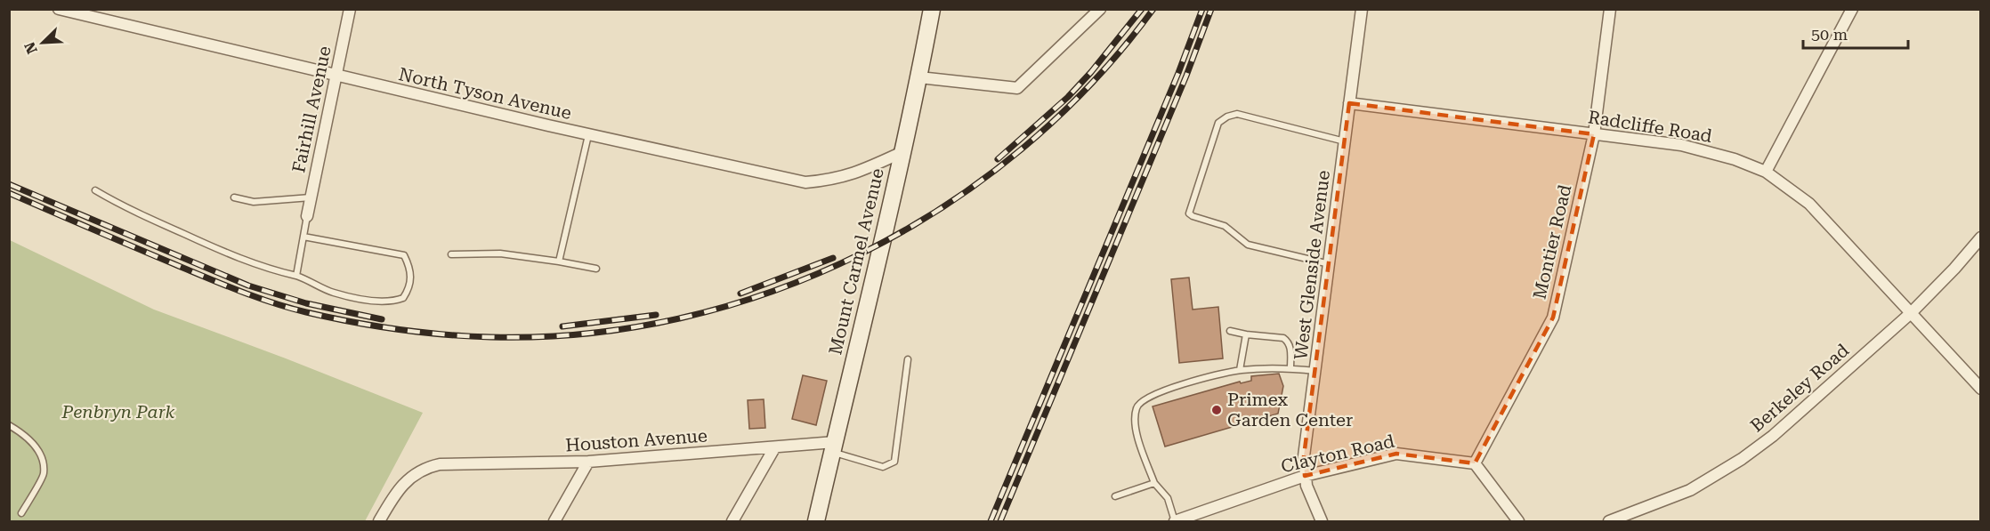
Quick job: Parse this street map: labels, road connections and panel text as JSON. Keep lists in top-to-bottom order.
{
  "streets": {
    "street": [
      "North Tyson Avenue",
      "Fairhill Avenue",
      "Radcliffe Road",
      "Montier Road",
      "Mount Carmel Avenue",
      "West Glenside Avenue",
      "Berkeley Road",
      "Houston Avenue",
      "Clayton Road"
    ]
  },
  "crossings": [
    ["North Tyson Avenue", "Fairhill Avenue"],
    ["North Tyson Avenue", "Mount Carmel Avenue"],
    ["Radcliffe Road", "Montier Road"],
    ["Radcliffe Road", "West Glenside Avenue"],
    ["Radcliffe Road", "Berkeley Road"],
    ["Montier Road", "Clayton Road"],
    ["Mount Carmel Avenue", "Houston Avenue"],
    ["West Glenside Avenue", "Clayton Road"]
  ],
  "parks": ["Penbryn Park"],
  "places": ["Primex Garden Center"],
  "scale_bar": "50 m",
  "north": "bottom left"
}
